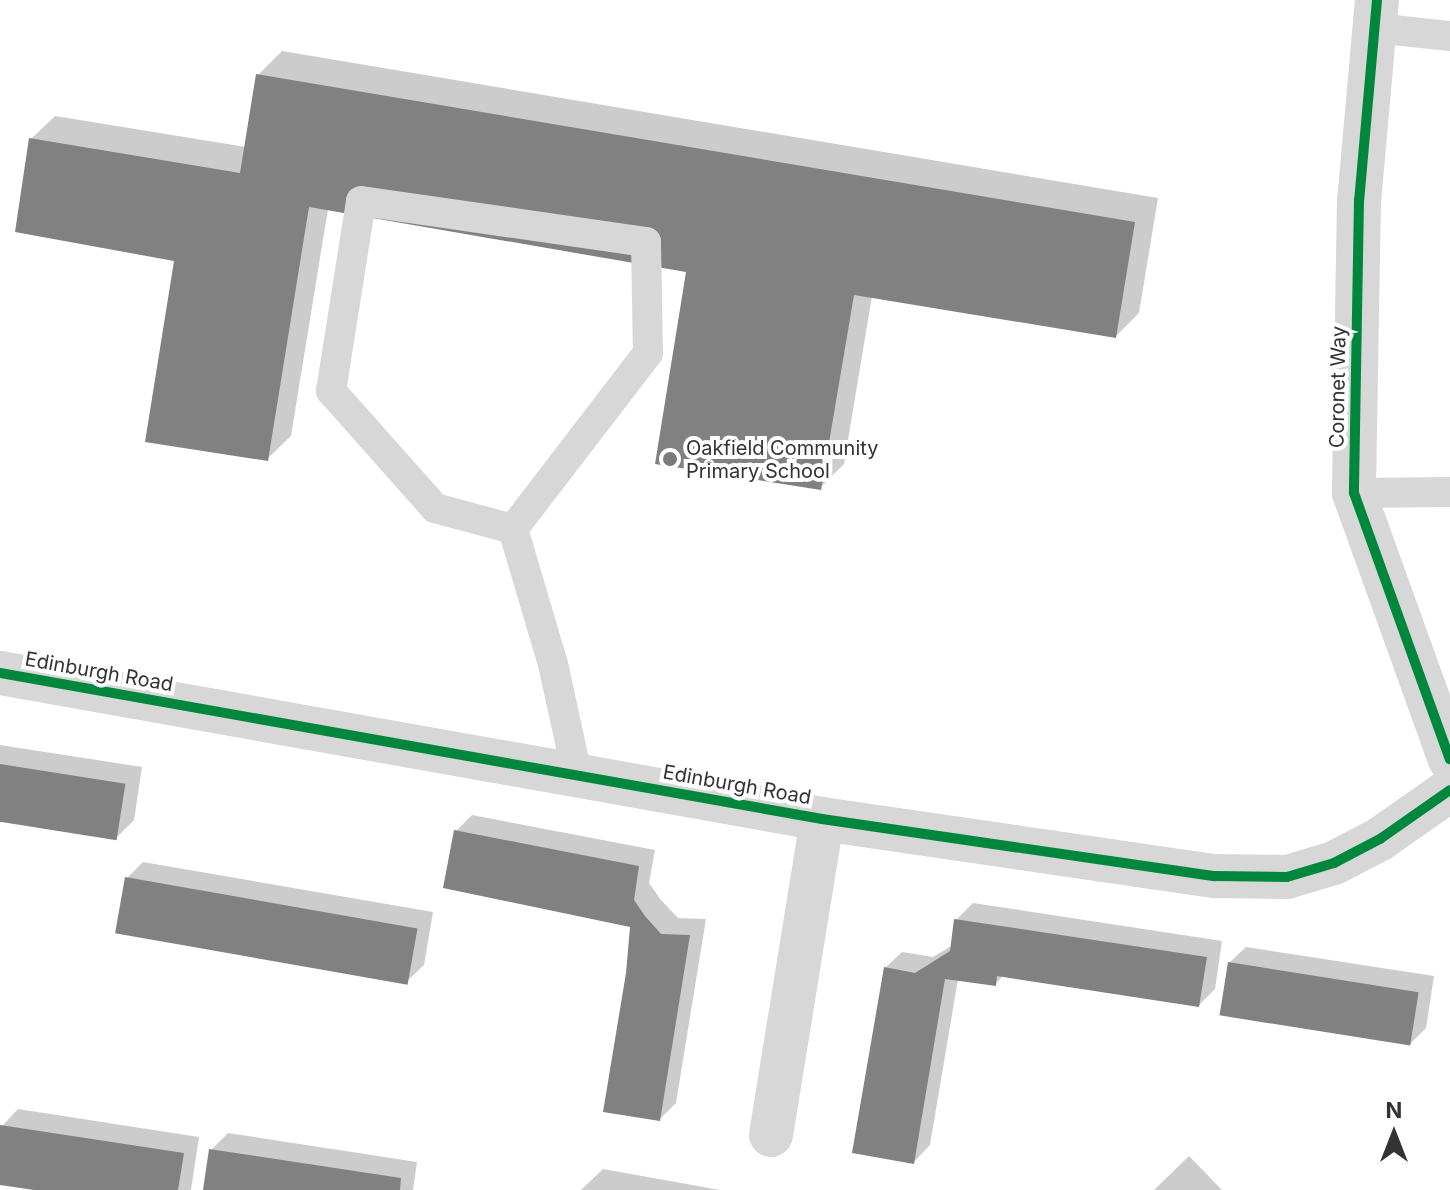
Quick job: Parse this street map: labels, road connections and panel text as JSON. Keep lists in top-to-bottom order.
{
  "streets": {
    "street": ["Coronet Way", "Edinburgh Road"]
  },
  "places": ["Oakfield Community Primary School"],
  "north": "top"
}
